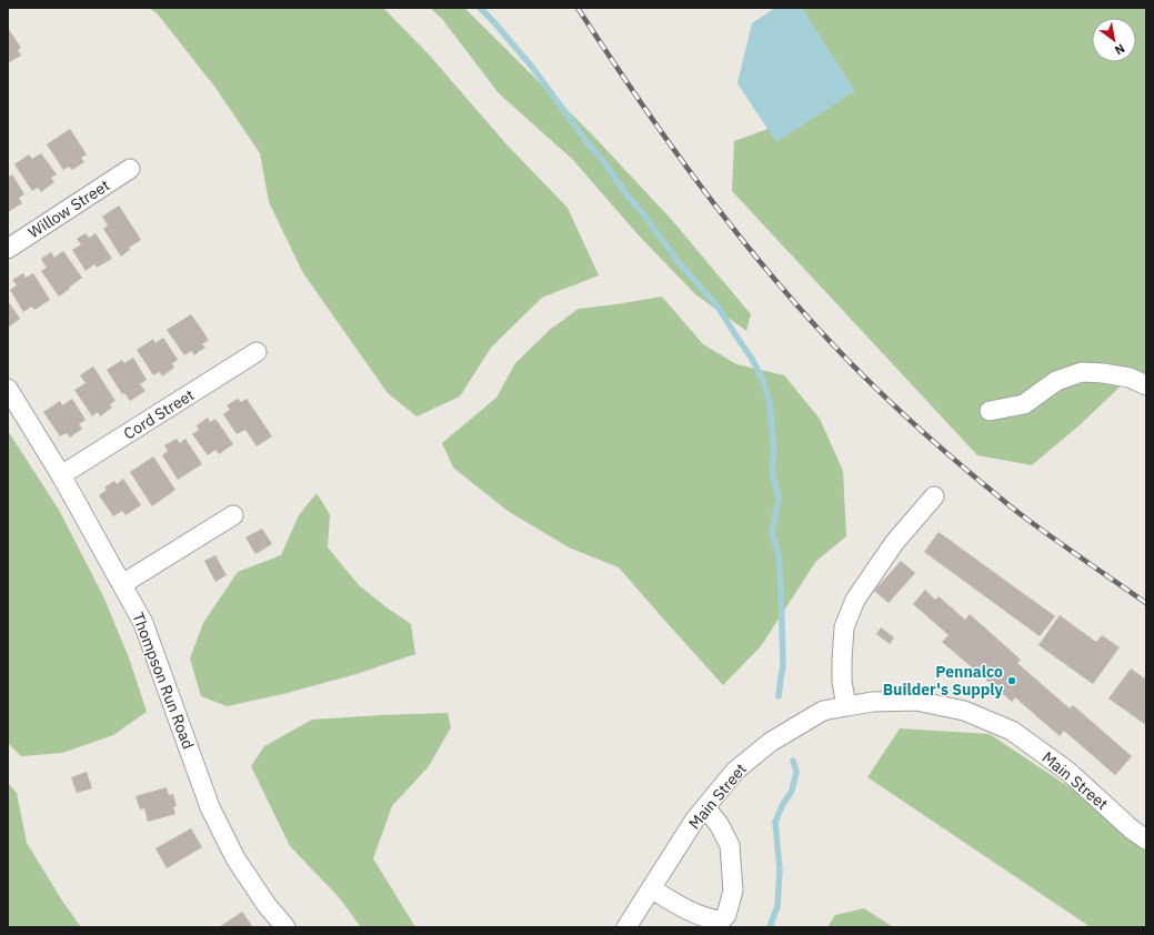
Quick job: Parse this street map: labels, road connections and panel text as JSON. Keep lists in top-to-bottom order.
{
  "streets": {
    "street": [
      "Willow Street",
      "Cord Street",
      "Thompson Run Road",
      "Main Street"
    ]
  },
  "crossings": [
    ["Cord Street", "Thompson Run Road"]
  ],
  "places": ["Pennalco Builder's Supply"],
  "north": "bottom right"
}
